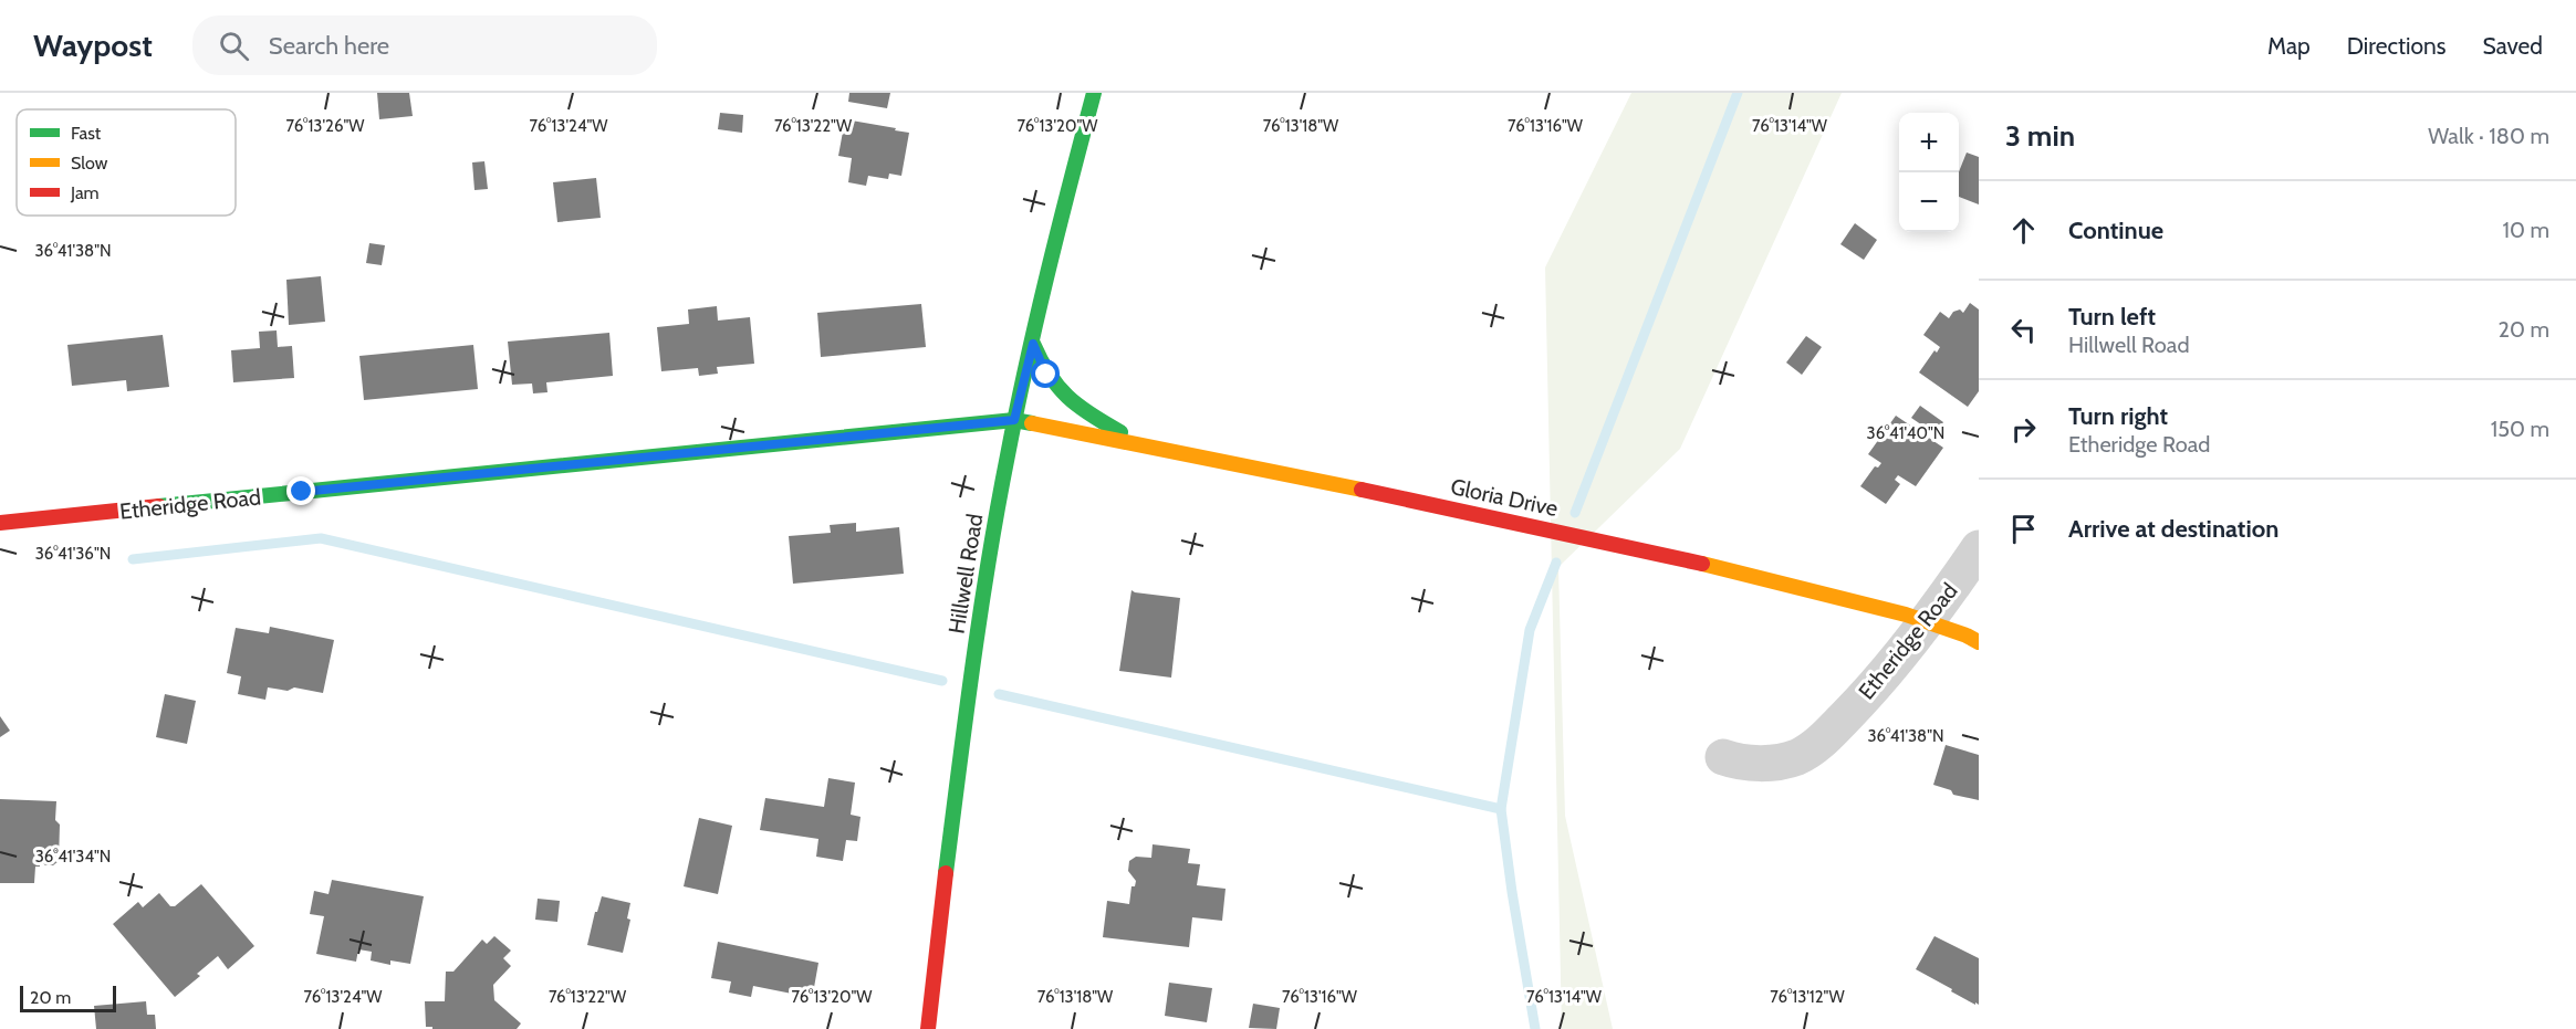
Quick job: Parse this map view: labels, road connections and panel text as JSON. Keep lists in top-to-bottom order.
{
  "streets": {
    "street": ["Gloria Drive", "Etheridge Road", "Hillwell Road"]
  },
  "crossings": [
    ["Gloria Drive", "Etheridge Road"],
    ["Gloria Drive", "Hillwell Road"],
    ["Etheridge Road", "Hillwell Road"]
  ],
  "legend": ["Fast", "Slow", "Jam"],
  "scale_bar": "20 m",
  "page": {
    "header": "Waypost",
    "search": "Search here",
    "nav": ["Map", "Directions", "Saved"],
    "heading": ["3 min", "Walk · 180 m"],
    "map_buttons": ["+", "−"],
    "list": [
      ["Continue", "10 m"],
      ["Turn left", "Hillwell Road", "20 m"],
      ["Turn right", "Etheridge Road", "150 m"],
      "Arrive at destination"
    ],
    "scale": "20 m"
  },
  "coordinates": [
    "76°13'26\"W",
    "76°13'24\"W",
    "76°13'22\"W",
    "76°13'20\"W",
    "76°13'18\"W",
    "76°13'16\"W",
    "76°13'14\"W",
    "36°41'38\"N",
    "36°41'40\"N",
    "36°41'36\"N",
    "36°41'34\"N",
    "76°13'12\"W"
  ]
}
